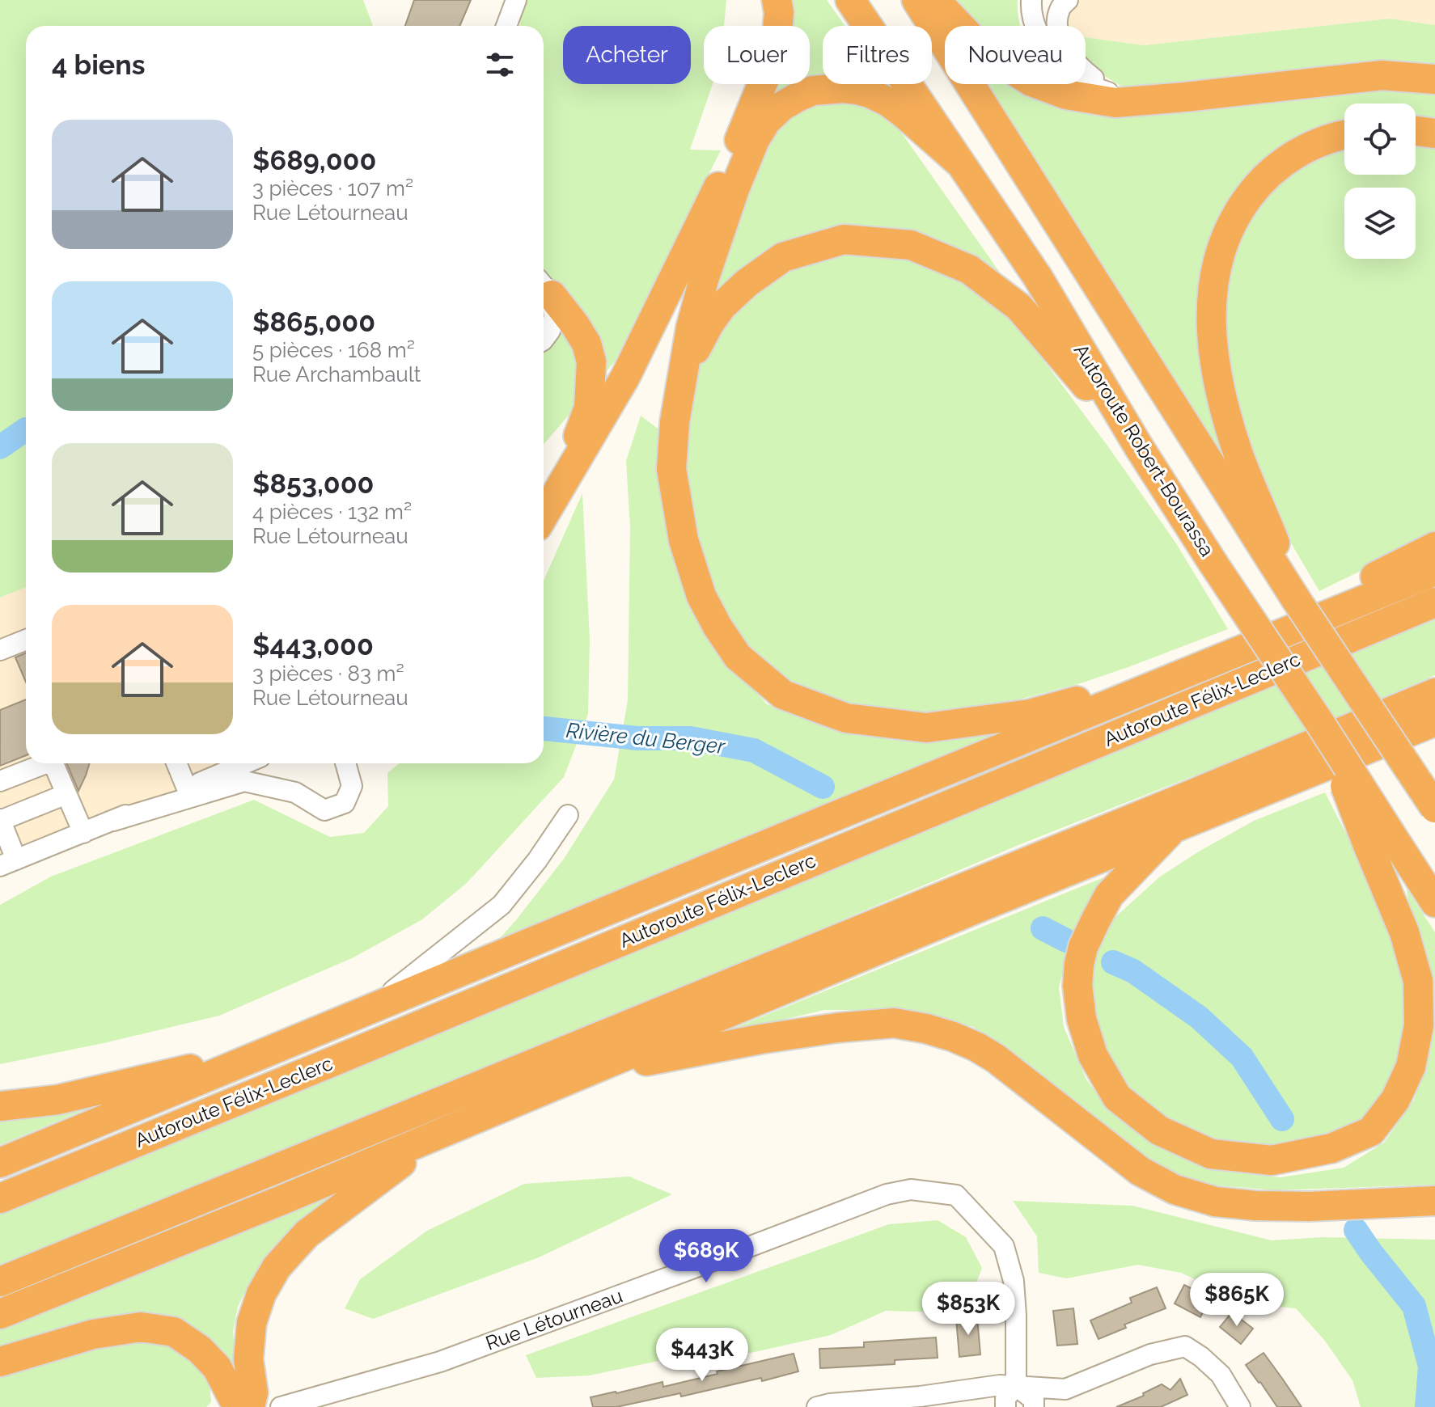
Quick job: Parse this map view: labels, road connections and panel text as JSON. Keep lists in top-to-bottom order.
{
  "streets": {
    "highway": ["Autoroute Robert-Bourassa", "Autoroute Félix-Leclerc"],
    "street": ["Rue Létourneau"]
  },
  "water": ["Rivière du Berger"],
  "page": {
    "chip": [
      "Acheter",
      "Louer",
      "Filtres",
      "Nouveau"
    ],
    "heading": "4 biens",
    "list": [
      {
        "name": "$689,000",
        "note": "3 pièces · 107 m² · Rue Létourneau"
      },
      {
        "name": "$865,000",
        "note": "5 pièces · 168 m² · Rue Archambault"
      },
      {
        "name": "$853,000",
        "note": "4 pièces · 132 m² · Rue Létourneau"
      },
      {
        "name": "$443,000",
        "note": "3 pièces · 83 m² · Rue Létourneau"
      }
    ],
    "price": [
      "$689K",
      "$865K",
      "$853K",
      "$443K"
    ]
  }
}
